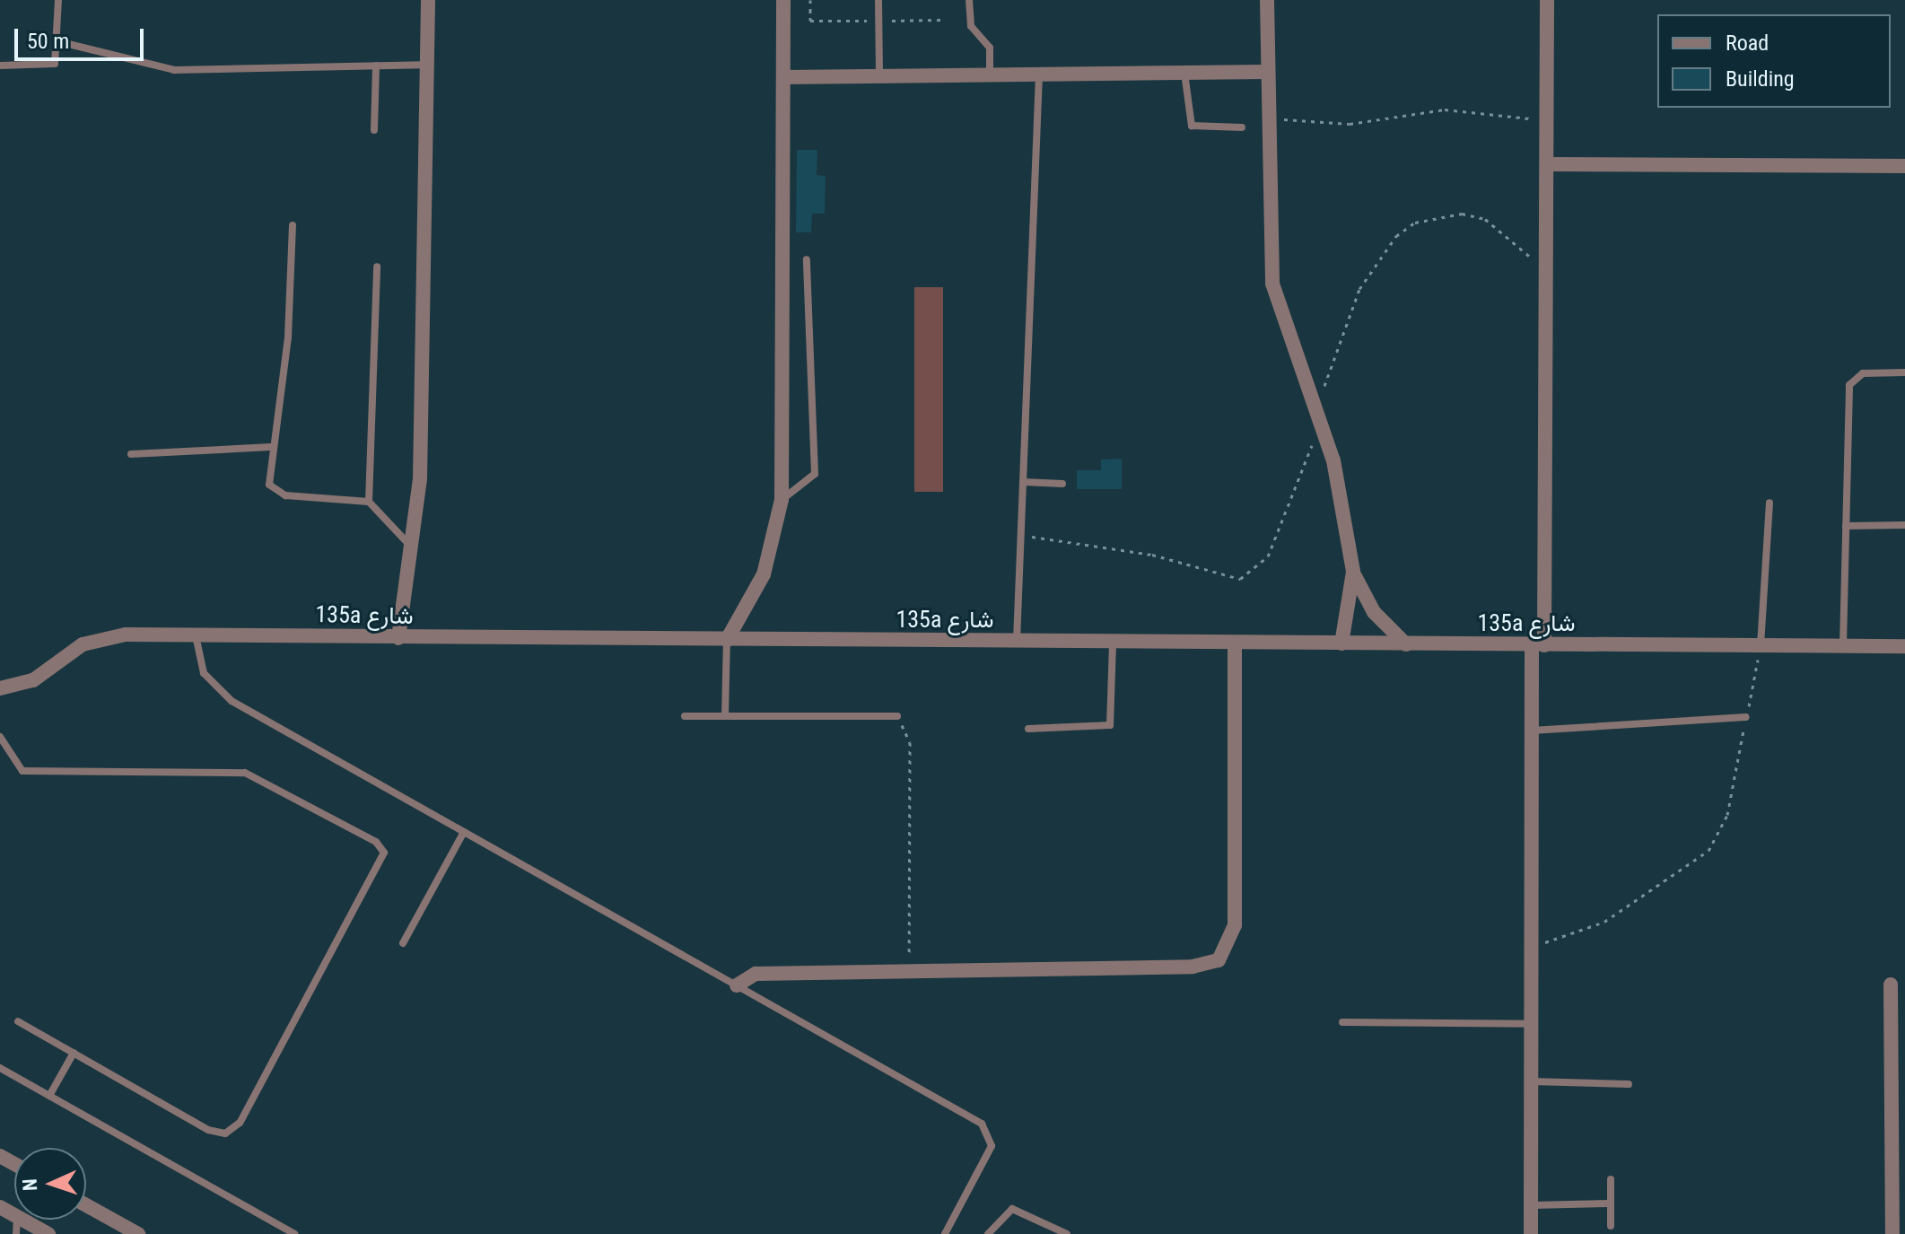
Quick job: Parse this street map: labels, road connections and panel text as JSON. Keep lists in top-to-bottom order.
{
  "streets": {
    "street": ["135a شارع"]
  },
  "legend": ["Road", "Building"],
  "scale_bar": "50 m",
  "north": "left"
}
